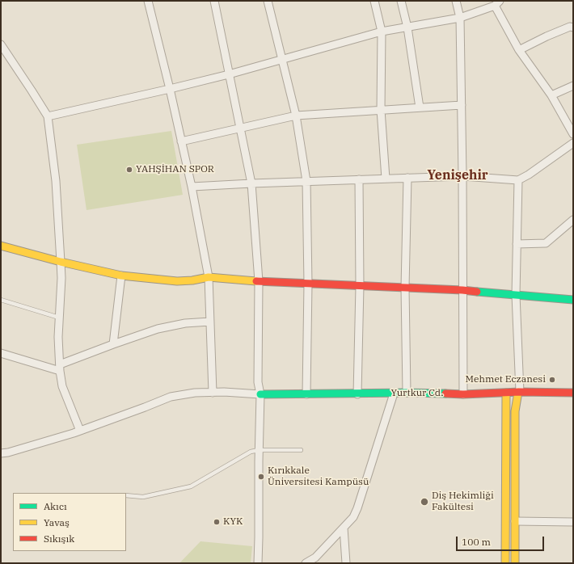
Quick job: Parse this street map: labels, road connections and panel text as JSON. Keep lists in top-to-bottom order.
{
  "streets": {
    "street": ["Yurtkur Cd."]
  },
  "districts": ["Yenişehir"],
  "places": [
    "YAHŞİHAN SPOR",
    "Mehmet Eczanesi",
    "Kırıkkale Üniversitesi Kampüsü",
    "Diş Hekimliği Fakültesi",
    "KYK"
  ],
  "legend": ["Akıcı", "Yavaş", "Sıkışık"],
  "scale_bar": "100 m"
}
